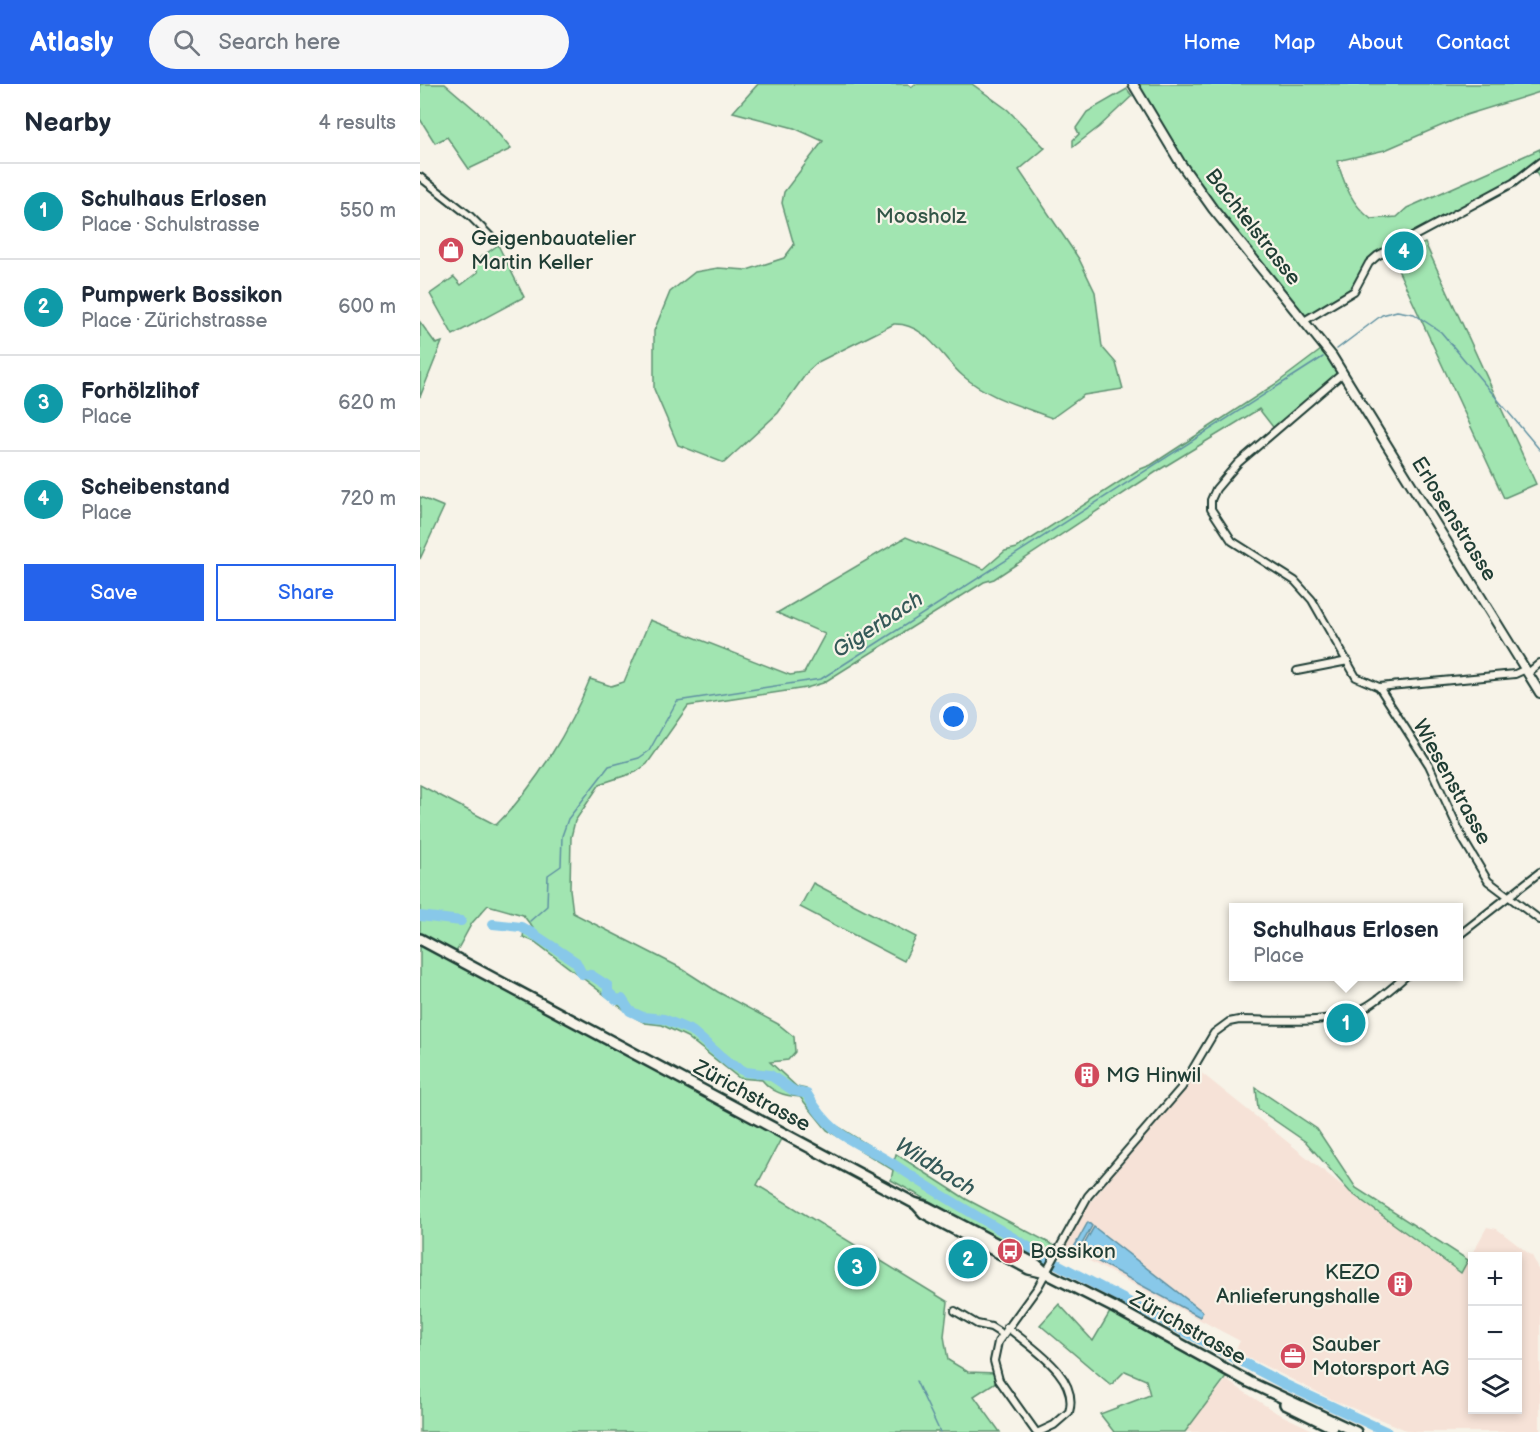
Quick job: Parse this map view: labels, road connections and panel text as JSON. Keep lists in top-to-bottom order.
{
  "streets": {
    "main road": ["Zürichstrasse"],
    "street": ["Bachtelstrasse", "Erlosenstrasse", "Wiesenstrasse"]
  },
  "crossings": [
    ["Bachtelstrasse", "Erlosenstrasse"],
    ["Bachtelstrasse", "Wiesenstrasse"]
  ],
  "water": ["Gigerbach", "Wildbach"],
  "parks": ["Moosholz"],
  "places": {
    "shop": ["Geigenbauatelier Martin Keller"],
    "building": ["MG Hinwil", "KEZO Anlieferungshalle"],
    "bus stop": ["Bossikon"],
    "office": ["Sauber Motorsport AG"]
  },
  "page": {
    "header": "Atlasly",
    "search": "Search here",
    "nav": [
      "Home",
      "Map",
      "About",
      "Contact"
    ],
    "heading": ["Nearby", "4 results"],
    "list": [
      {
        "mark": "1",
        "name": "Schulhaus Erlosen",
        "note": "Place · Schulstrasse",
        "value": "550 m"
      },
      {
        "mark": "2",
        "name": "Pumpwerk Bossikon",
        "note": "Place · Zürichstrasse",
        "value": "600 m"
      },
      {
        "mark": "3",
        "name": "Forhölzlihof",
        "note": "Place",
        "value": "620 m"
      },
      {
        "mark": "4",
        "name": "Scheibenstand",
        "note": "Place",
        "value": "720 m"
      }
    ],
    "pins": [
      "4",
      "1",
      "2",
      "3"
    ],
    "buttons": ["Save", "Share"],
    "popup": ["Schulhaus Erlosen", "Place"],
    "map_buttons": ["+", "−"]
  }
}
